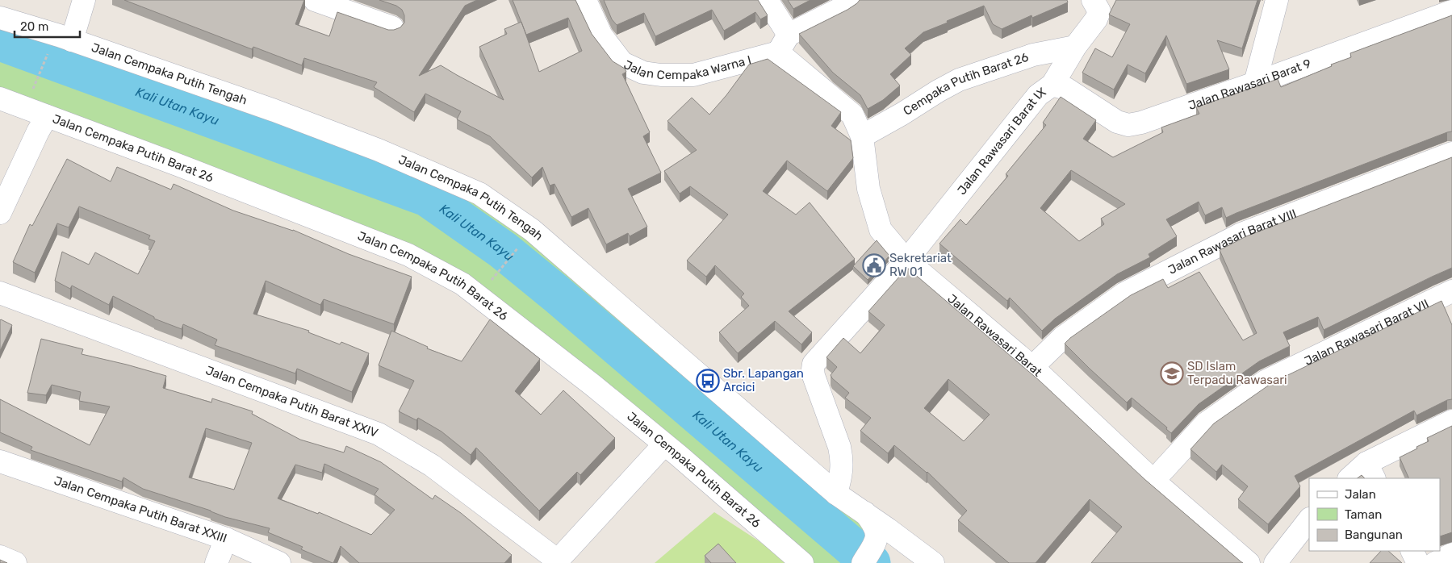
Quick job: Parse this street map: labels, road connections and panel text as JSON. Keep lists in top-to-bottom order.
{
  "streets": {
    "street": [
      "Jalan Cempaka Warna I",
      "Jalan Cempaka Putih Tengah",
      "Jalan Rawasari Barat 9",
      "Cempaka Putih Barat 26",
      "Jalan Rawasari Barat IX",
      "Jalan Cempaka Putih Barat 26",
      "Jalan Rawasari Barat VIII",
      "Jalan Rawasari Barat VII",
      "Jalan Rawasari Barat",
      "Jalan Cempaka Putih Barat XXIV",
      "Jalan Cempaka Putih Barat XXIII"
    ]
  },
  "crossings": [
    ["Jalan Rawasari Barat 9", "Jalan Rawasari Barat IX"],
    ["Cempaka Putih Barat 26", "Jalan Rawasari Barat IX"],
    ["Jalan Rawasari Barat IX", "Jalan Rawasari Barat"],
    ["Jalan Rawasari Barat VIII", "Jalan Rawasari Barat"],
    ["Jalan Rawasari Barat VII", "Jalan Rawasari Barat"]
  ],
  "water": ["Kali Utan Kayu"],
  "places": {
    "public building": ["Sekretariat RW 01"],
    "school or university": ["SD Islam Terpadu Rawasari"],
    "bus stop": ["Sbr. Lapangan Arcici"]
  },
  "legend": ["Jalan", "Taman", "Bangunan"],
  "scale_bar": "20 m"
}
